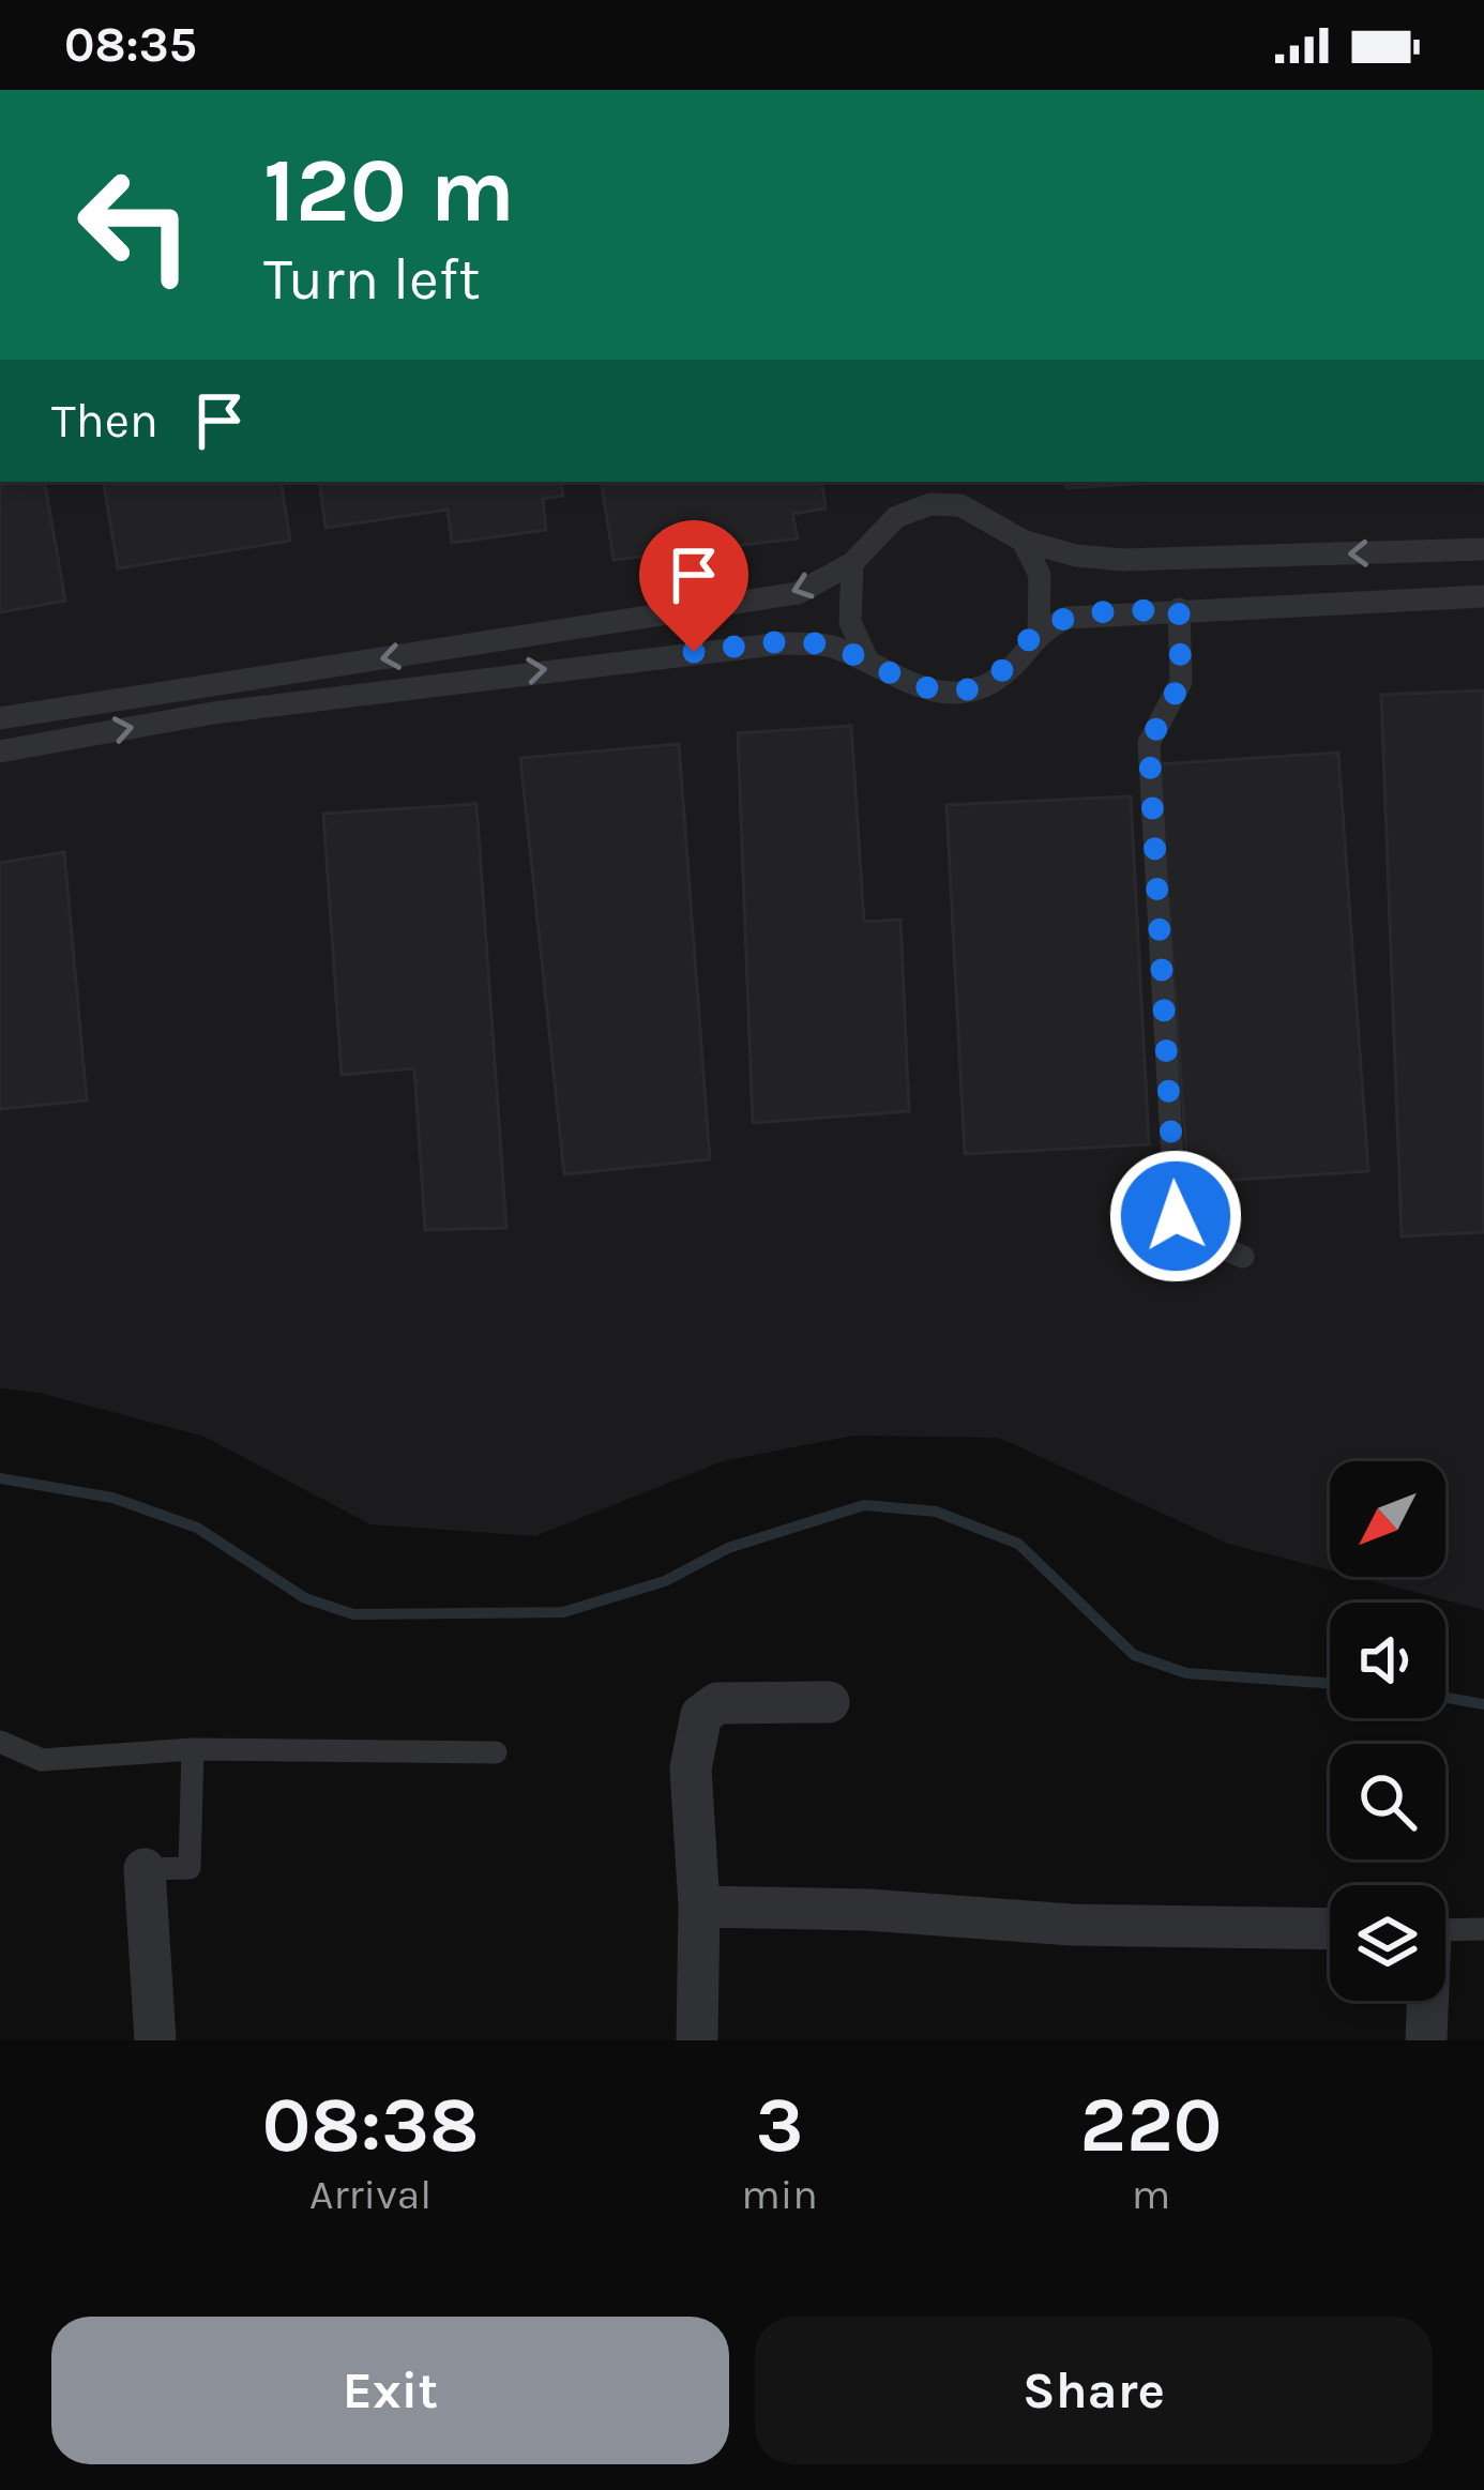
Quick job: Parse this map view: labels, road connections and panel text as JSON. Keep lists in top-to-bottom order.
{
  "north": "bottom left",
  "page": {
    "status": "08:35",
    "turn": ["120 m", "Turn left"],
    "then": "Then",
    "eta": [
      "08:38",
      "Arrival",
      "3",
      "min",
      "220",
      "m"
    ],
    "buttons": ["Exit", "Share"]
  }
}
